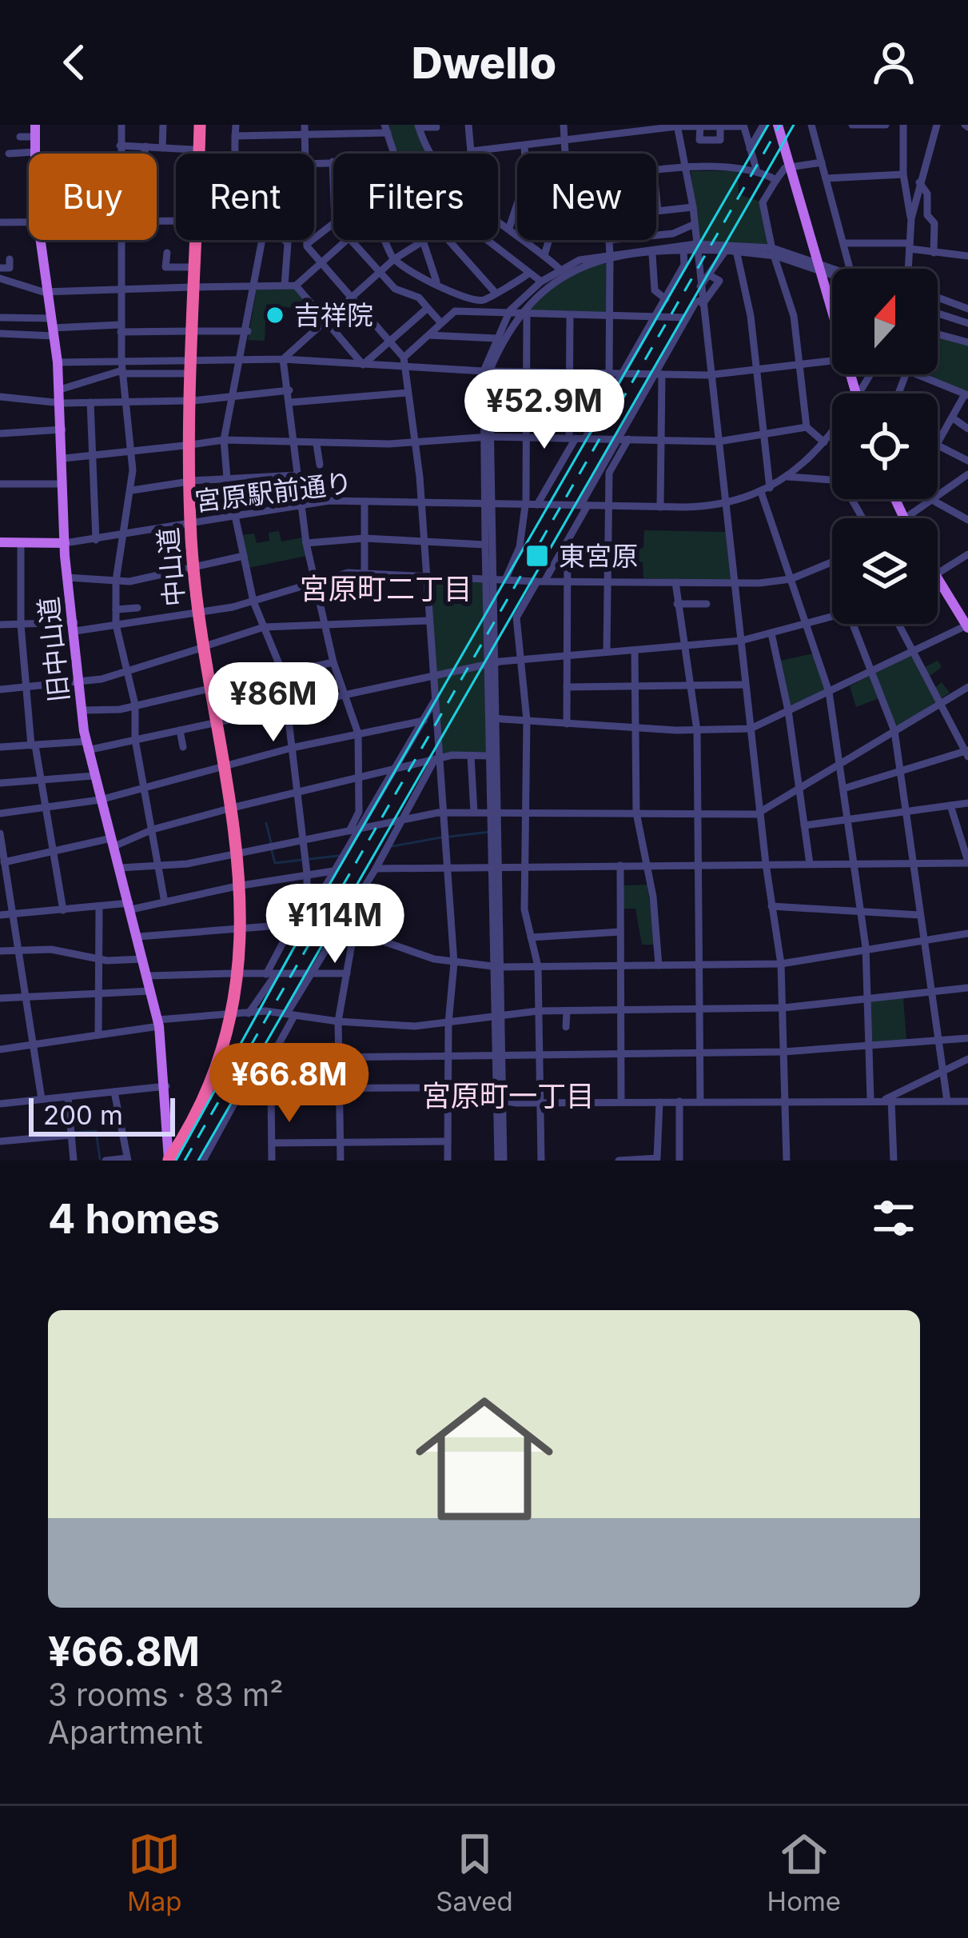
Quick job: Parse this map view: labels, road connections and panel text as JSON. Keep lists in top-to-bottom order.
{
  "streets": {
    "highway": ["中山道"],
    "main road": ["宮原駅前通り", "旧中山道"]
  },
  "crossings": [
    ["宮原駅前通り", "中山道"],
    ["宮原駅前通り", "旧中山道"],
    ["中山道", "旧中山道"]
  ],
  "districts": ["宮原町二丁目", "宮原町一丁目"],
  "places": {
    "other": ["吉祥院"],
    "transit": ["東宮原"]
  },
  "scale_bar": "200 m",
  "north": "top",
  "page": {
    "header": "Dwello",
    "chip": [
      "Buy",
      "Rent",
      "Filters",
      "New"
    ],
    "price": [
      "¥52.9M",
      "¥86M",
      "¥114M",
      "¥66.8M"
    ],
    "scale": "200 m",
    "heading": "4 homes",
    "list": [
      {
        "name": "¥66.8M",
        "note": "3 rooms · 83 m² · Apartment"
      }
    ],
    "tabs": ["Map", "Saved", "Home"]
  }
}
